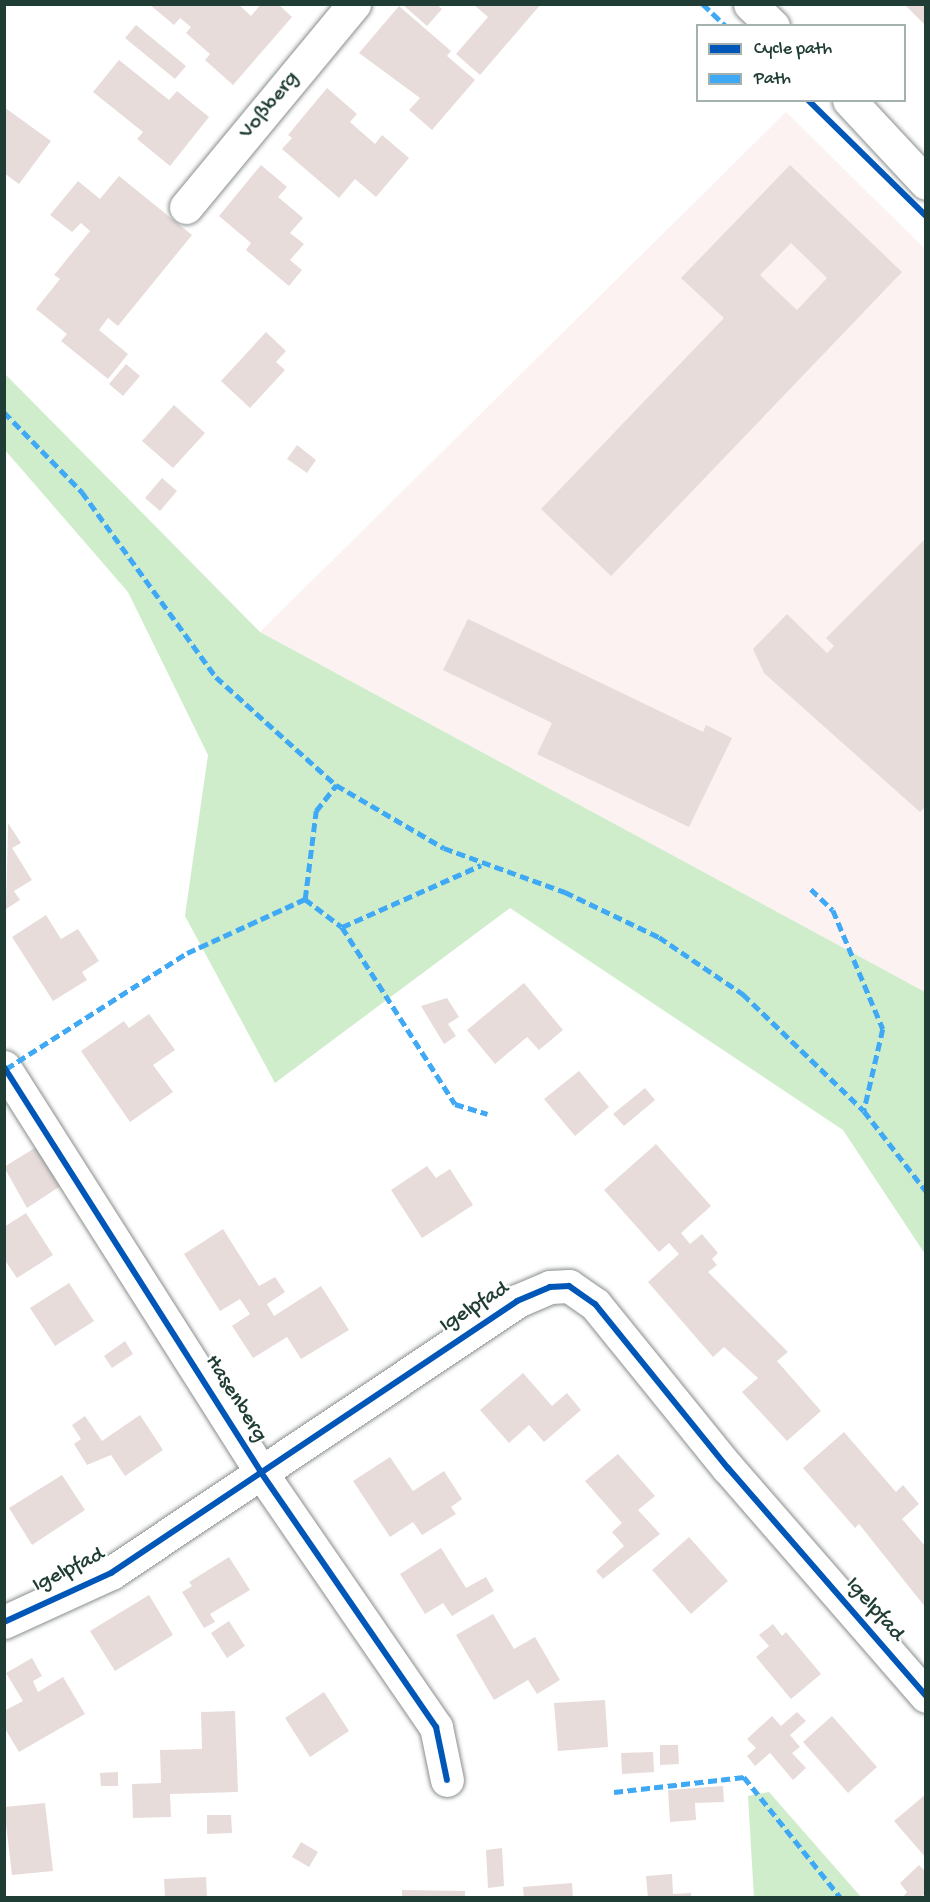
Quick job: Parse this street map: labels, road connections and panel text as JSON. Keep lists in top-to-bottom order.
{
  "streets": {
    "street": ["Voßberg", "Igelpfad", "Hasenberg"]
  },
  "crossings": [
    ["Igelpfad", "Hasenberg"]
  ],
  "legend": ["Cycle path", "Path"]
}
